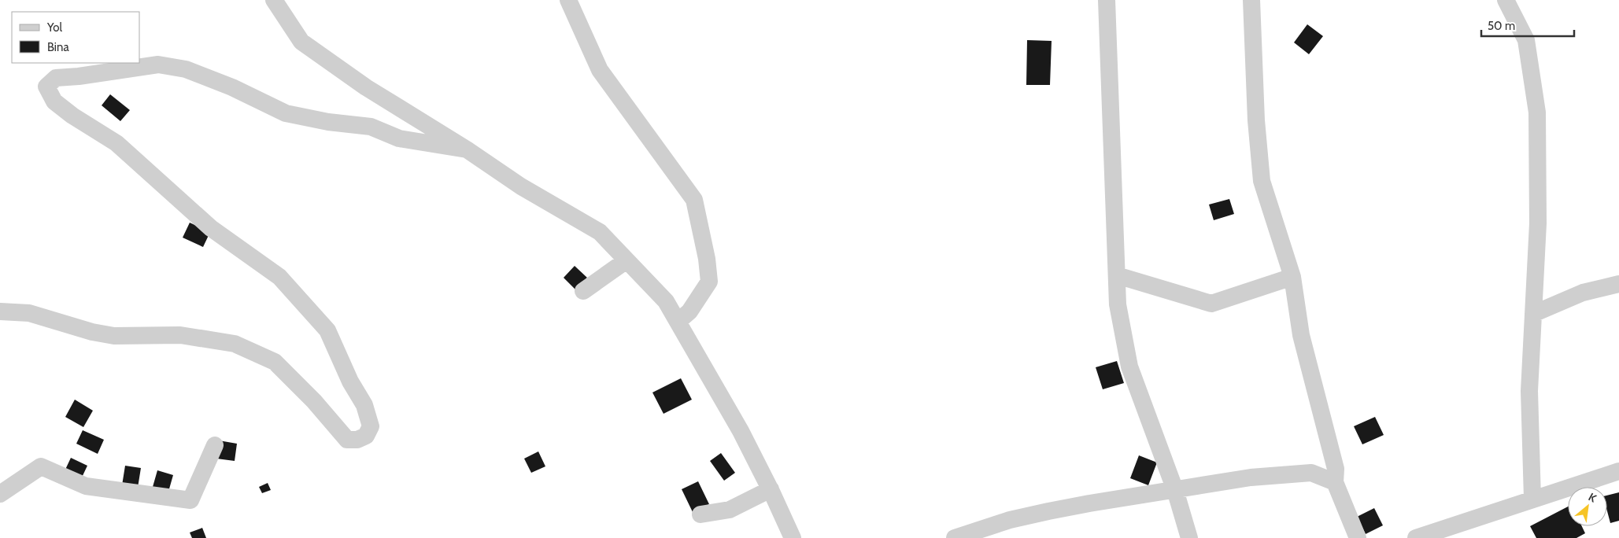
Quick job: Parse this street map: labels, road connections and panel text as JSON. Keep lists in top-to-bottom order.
{
  "legend": ["Yol", "Bina"],
  "scale_bar": "50 m",
  "north": "top right"
}
